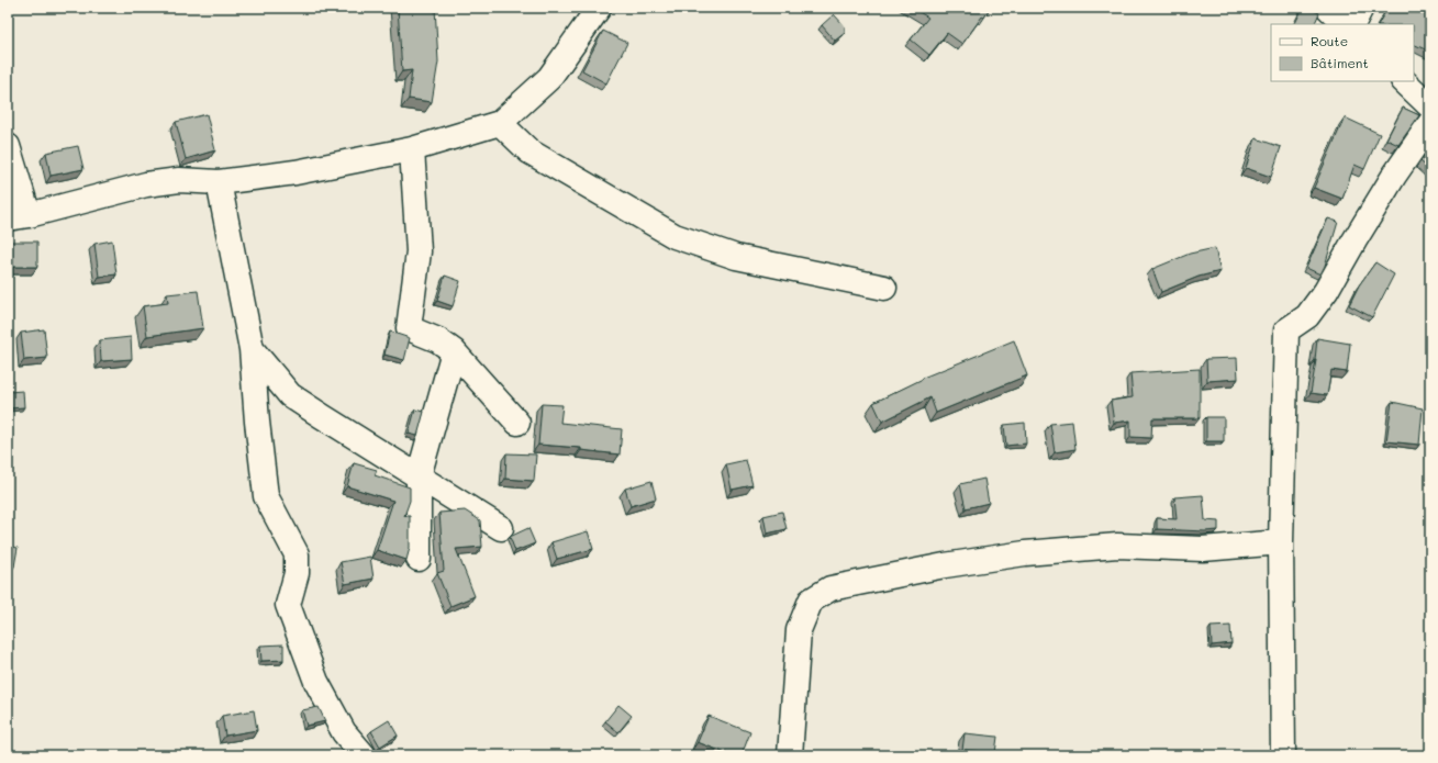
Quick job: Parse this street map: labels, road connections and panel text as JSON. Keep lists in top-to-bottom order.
{
  "legend": ["Route", "Bâtiment"]
}
